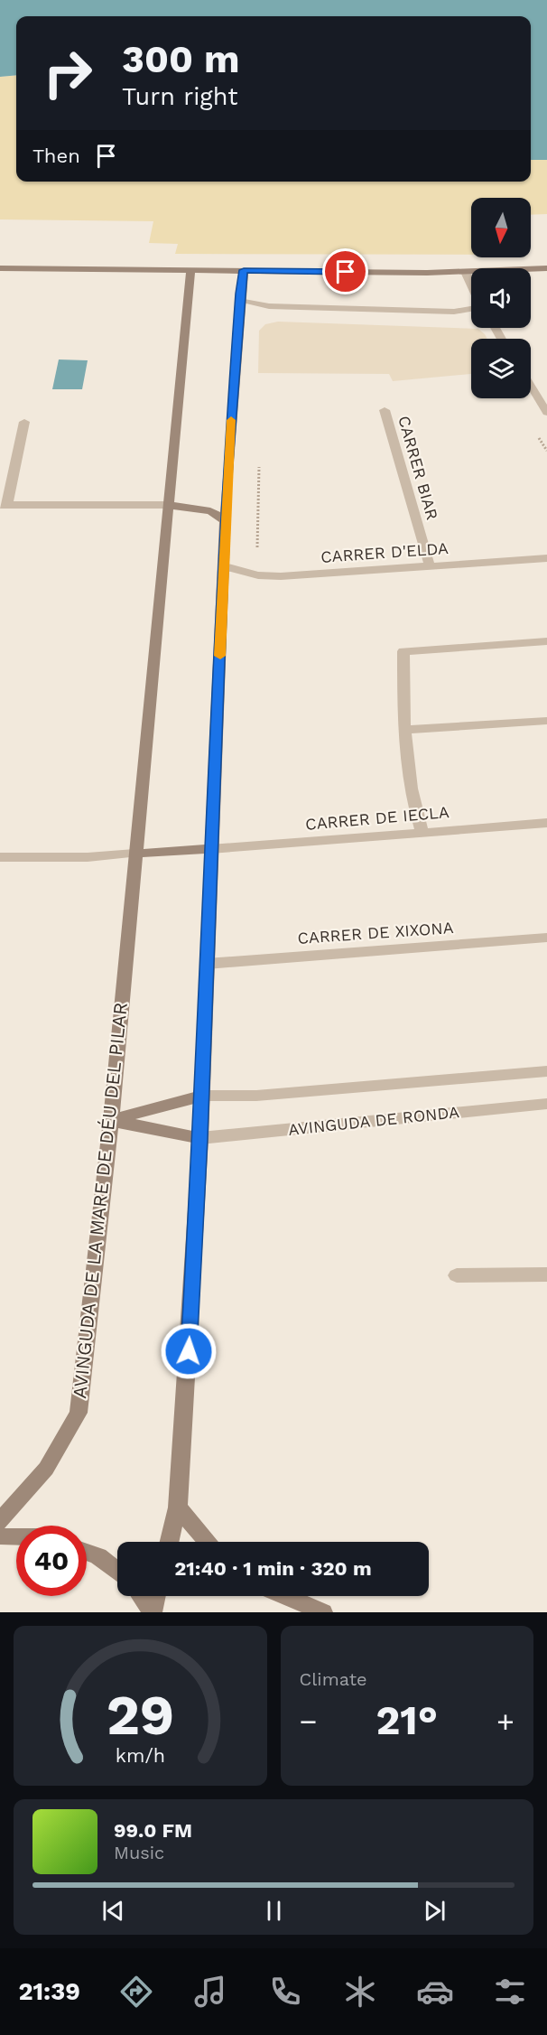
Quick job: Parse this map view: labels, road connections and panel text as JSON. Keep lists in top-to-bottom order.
{
  "streets": {
    "street": [
      "CARRER BIAR",
      "CARRER D'ELDA",
      "CARRER DE IECLA",
      "CARRER DE XIXONA",
      "AVINGUDA DE RONDA",
      "AVINGUDA DE LA MARE DE DÉU DEL PILAR"
    ]
  },
  "crossings": [
    ["CARRER BIAR", "CARRER D'ELDA"]
  ],
  "north": "bottom",
  "page": {
    "turn": ["300 m", "Turn right"],
    "then": "Then",
    "limit": "40",
    "trip": "21:40 · 1 min · 320 m",
    "tile": "Climate",
    "heat": ["−", "21°", "+"],
    "song": ["99.0 FM", "Music"],
    "tabs": "21:39",
    "gauge": ["29", "km/h"]
  }
}
